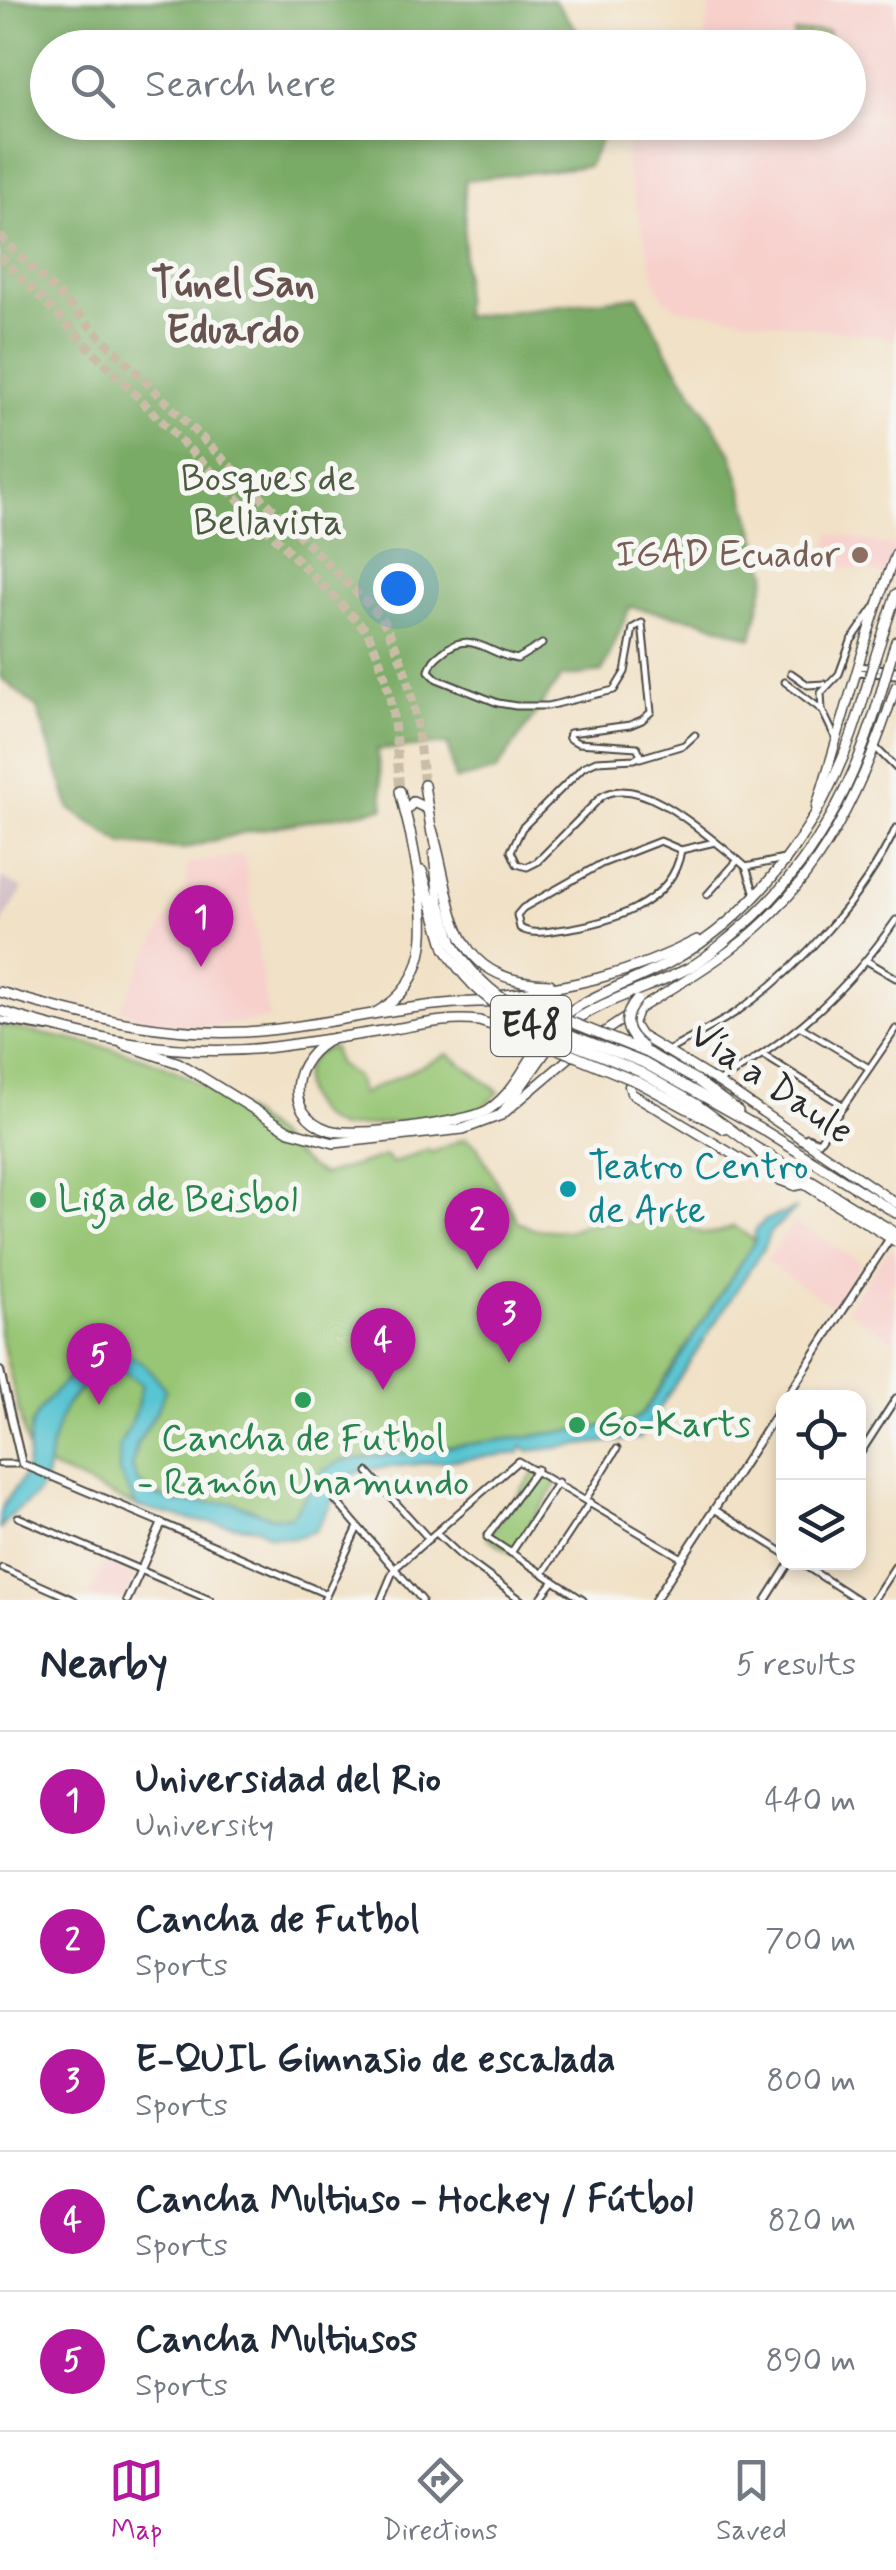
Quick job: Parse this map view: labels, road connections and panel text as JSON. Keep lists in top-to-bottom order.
{
  "streets": {
    "main road": ["E48", "Vía a Daule"]
  },
  "districts": ["Túnel San Eduardo"],
  "parks": ["Bosques de Bellavista"],
  "places": [
    "IGAD Ecuador",
    "Teatro Centro de Arte",
    "Liga de Beisbol",
    "Cancha de Futbol - Ramón Unamundo",
    "Go-Karts"
  ],
  "page": {
    "search": "Search here",
    "pins": [
      "1",
      "2",
      "3",
      "4",
      "5"
    ],
    "heading": ["Nearby", "5 results"],
    "list": [
      {
        "mark": "1",
        "name": "Universidad del Rio",
        "note": "University",
        "value": "440 m"
      },
      {
        "mark": "2",
        "name": "Cancha de Futbol",
        "note": "Sports",
        "value": "700 m"
      },
      {
        "mark": "3",
        "name": "E-QUIL Gimnasio de escalada",
        "note": "Sports",
        "value": "800 m"
      },
      {
        "mark": "4",
        "name": "Cancha Multiuso - Hockey / Fútbol",
        "note": "Sports",
        "value": "820 m"
      },
      {
        "mark": "5",
        "name": "Cancha Multiusos",
        "note": "Sports",
        "value": "890 m"
      }
    ],
    "nav": ["Map", "Directions", "Saved"]
  }
}
